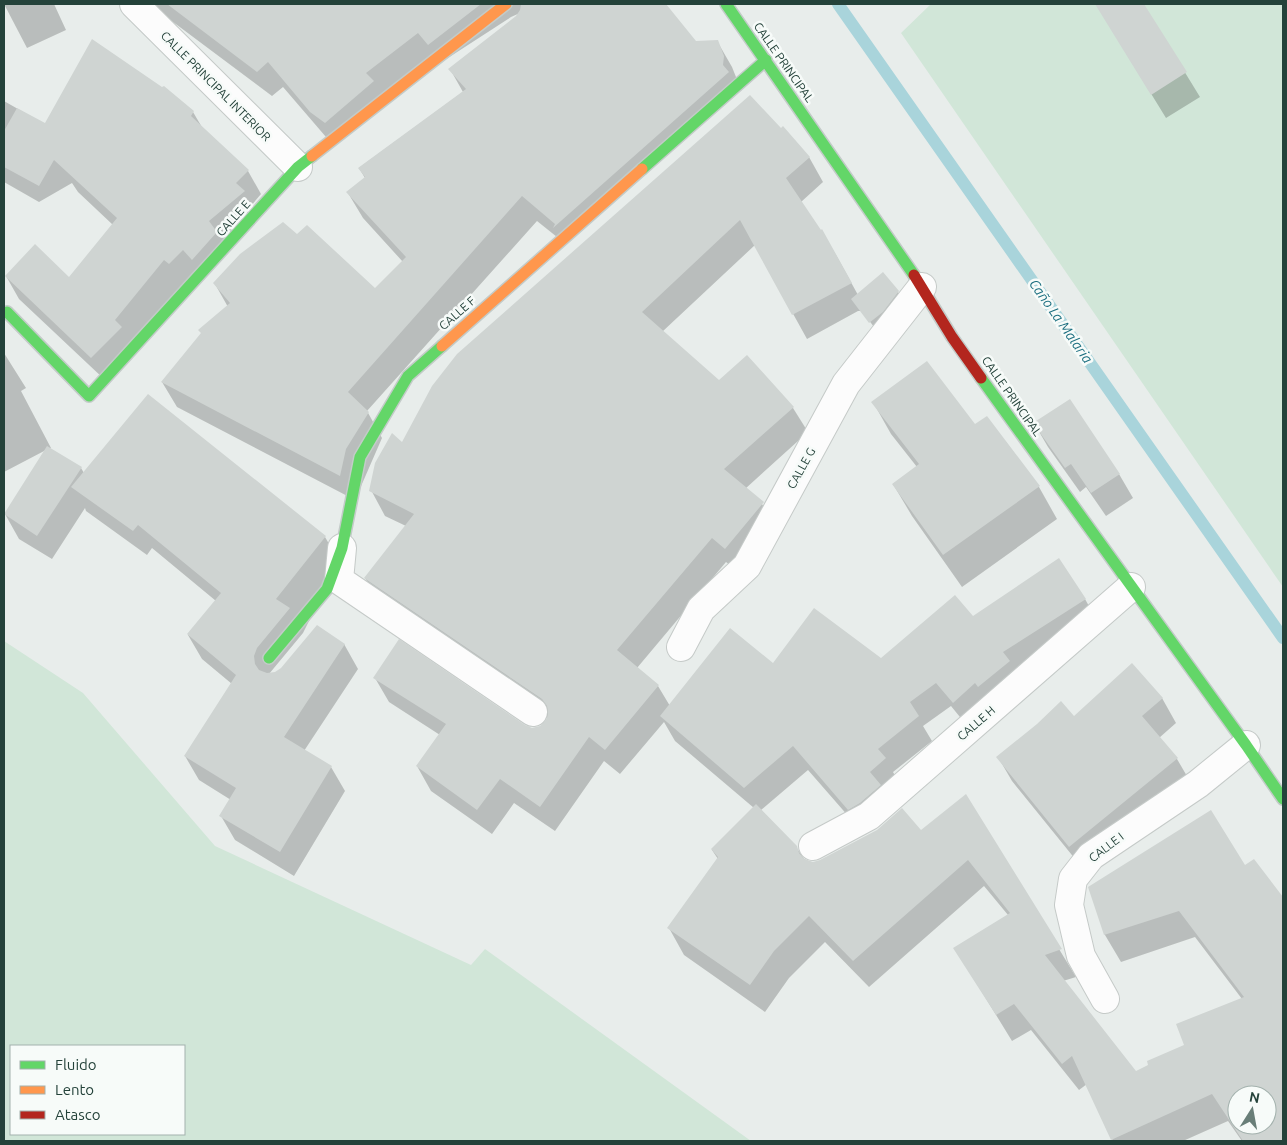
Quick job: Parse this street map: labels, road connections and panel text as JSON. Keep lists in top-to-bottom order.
{
  "streets": {
    "street": [
      "CALLE PRINCIPAL",
      "CALLE PRINCIPAL INTERIOR",
      "CALLE E",
      "CALLE F",
      "CALLE G",
      "CALLE H",
      "CALLE I"
    ]
  },
  "crossings": [
    ["CALLE PRINCIPAL", "CALLE F"],
    ["CALLE PRINCIPAL", "CALLE G"],
    ["CALLE PRINCIPAL", "CALLE H"],
    ["CALLE PRINCIPAL", "CALLE I"],
    ["CALLE PRINCIPAL INTERIOR", "CALLE E"]
  ],
  "water": ["Caño La Malaria"],
  "legend": ["Fluido", "Lento", "Atasco"],
  "north": "top"
}
